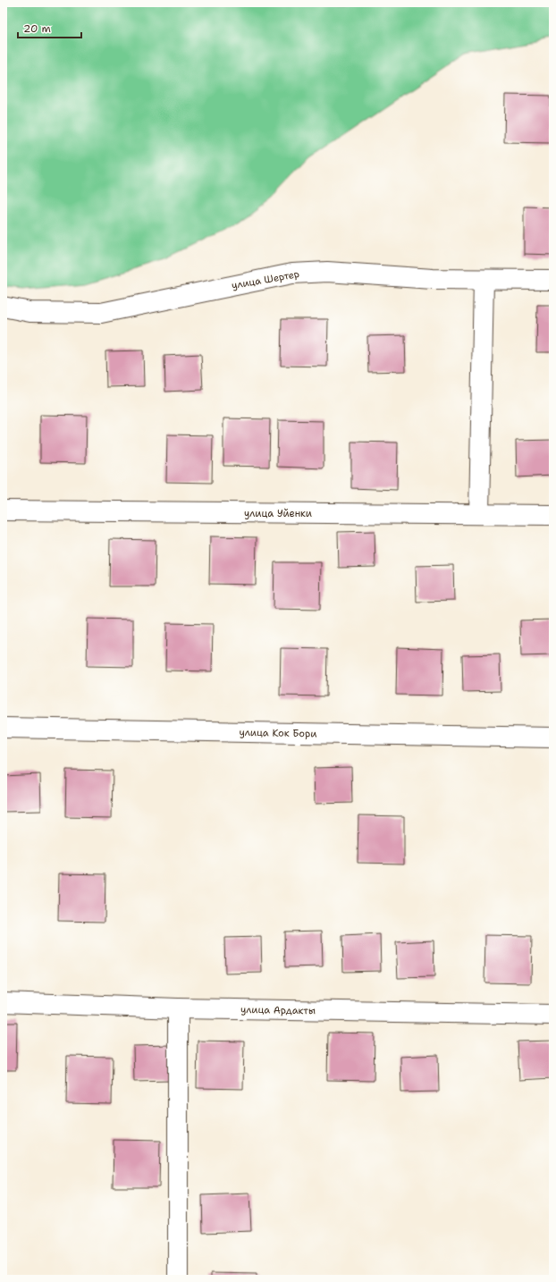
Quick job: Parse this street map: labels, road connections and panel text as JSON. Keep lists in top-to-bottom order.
{
  "streets": {
    "street": [
      "улица Шертер",
      "улица Уйенки",
      "улица Кок Бори",
      "улица Ардакты"
    ]
  },
  "scale_bar": "20 m"
}
